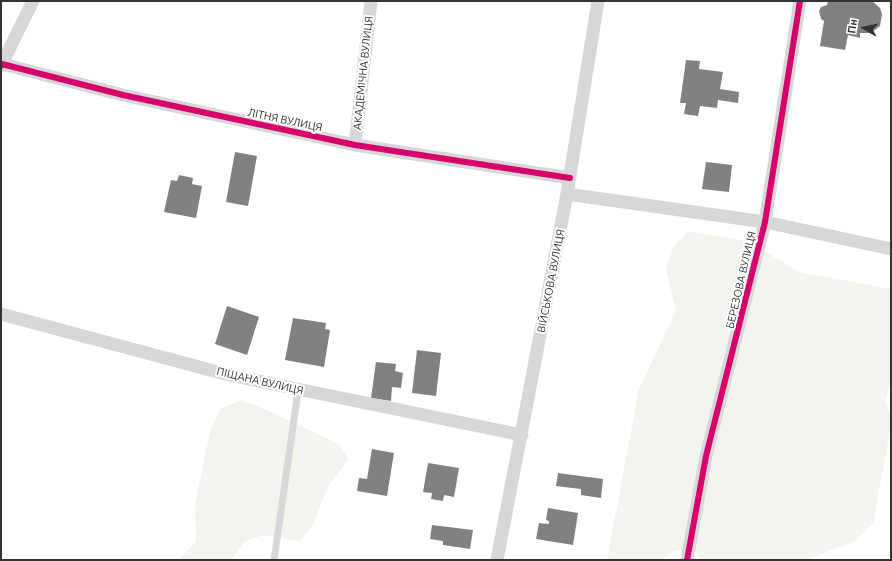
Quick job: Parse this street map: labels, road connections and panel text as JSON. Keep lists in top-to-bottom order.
{
  "streets": {
    "street": [
      "АКАДЕМІЧНА ВУЛИЦЯ",
      "ЛІТНЯ ВУЛИЦЯ",
      "БЕРЕЗОВА ВУЛИЦЯ",
      "ВІЙСЬКОВА ВУЛИЦЯ",
      "ПІЩАНА ВУЛИЦЯ"
    ]
  },
  "crossings": [
    ["АКАДЕМІЧНА ВУЛИЦЯ", "ЛІТНЯ ВУЛИЦЯ"],
    ["ЛІТНЯ ВУЛИЦЯ", "ВІЙСЬКОВА ВУЛИЦЯ"],
    ["ВІЙСЬКОВА ВУЛИЦЯ", "ПІЩАНА ВУЛИЦЯ"]
  ],
  "north": "left"
}
